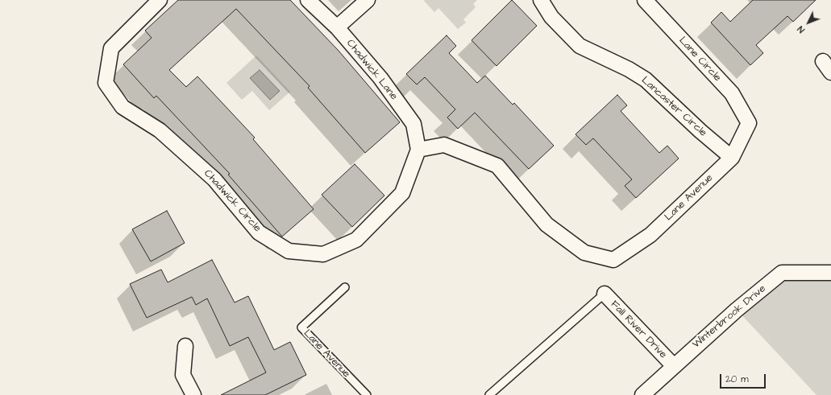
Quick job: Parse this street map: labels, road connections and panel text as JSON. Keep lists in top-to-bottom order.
{
  "streets": {
    "street": [
      "Lane Circle",
      "Chadwick Lane",
      "Lancaster Circle",
      "Lane Avenue",
      "Chadwick Circle",
      "Winterbrook Drive",
      "Fall River Drive"
    ]
  },
  "crossings": [
    ["Lane Circle", "Lane Avenue"],
    ["Chadwick Lane", "Lane Avenue"],
    ["Chadwick Lane", "Chadwick Circle"],
    ["Lancaster Circle", "Lane Avenue"],
    ["Lane Avenue", "Chadwick Circle"],
    ["Winterbrook Drive", "Fall River Drive"]
  ],
  "scale_bar": "20 m",
  "north": "bottom left"
}
